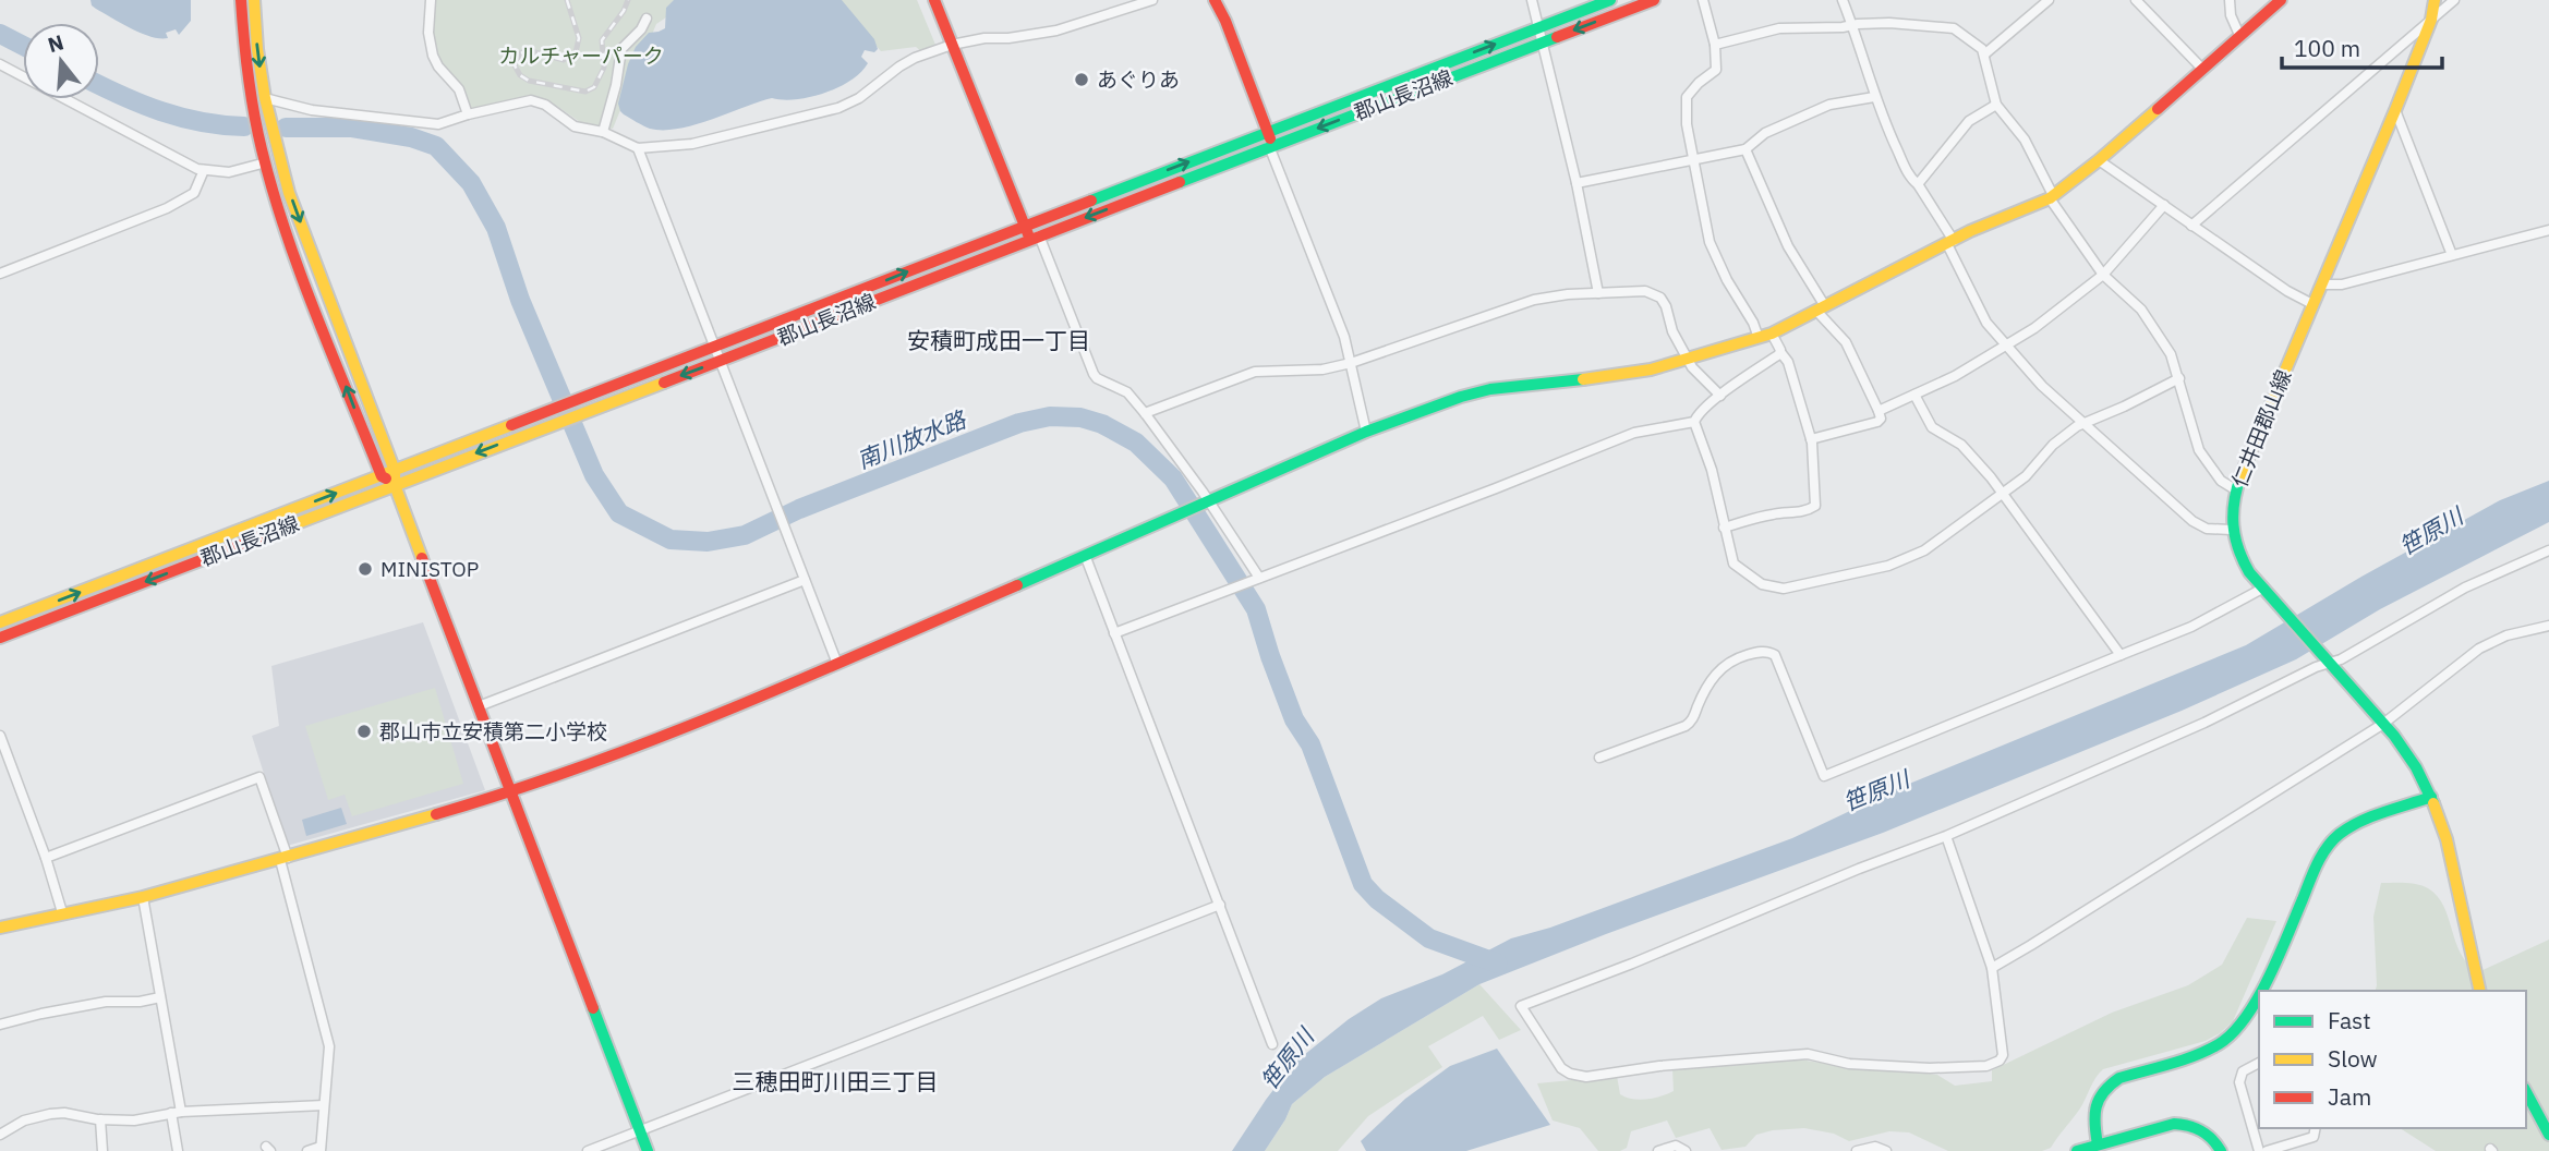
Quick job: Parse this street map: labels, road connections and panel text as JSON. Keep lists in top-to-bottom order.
{
  "streets": {
    "street": ["郡山長沼線", "仁井田郡山線"]
  },
  "districts": ["安積町成田一丁目", "三穂田町川田三丁目"],
  "water": ["南川放水路", "笹原川"],
  "parks": ["カルチャーパーク"],
  "places": ["あぐりあ", "MINISTOP", "郡山市立安積第二小学校"],
  "legend": ["Fast", "Slow", "Jam"],
  "scale_bar": "100 m",
  "north": "top"
}
